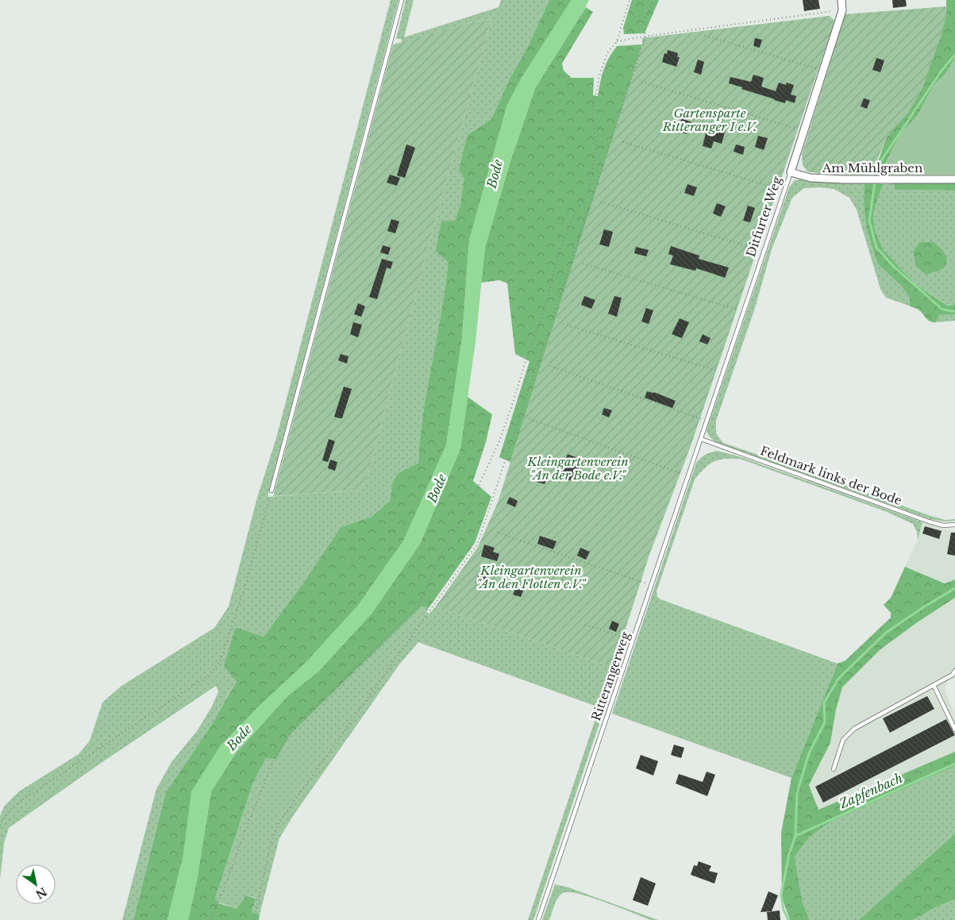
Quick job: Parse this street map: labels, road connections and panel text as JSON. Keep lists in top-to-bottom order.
{
  "streets": {
    "street": ["Am Mühlgraben", "Ditfurter Weg"],
    "lane": ["Feldmark links der Bode", "Ritterangerweg"]
  },
  "crossings": [
    ["Am Mühlgraben", "Ditfurter Weg"],
    ["Ditfurter Weg", "Feldmark links der Bode"],
    ["Ditfurter Weg", "Ritterangerweg"],
    ["Feldmark links der Bode", "Ritterangerweg"]
  ],
  "water": ["Bode", "Zapfenbach"],
  "parks": ["Gartensparte Ritteranger I e.V.", "Kleingartenverein \"An der Bode e.V.\"", "Kleingartenverein \"An den Flotten e.V.\""],
  "north": "bottom right"
}
